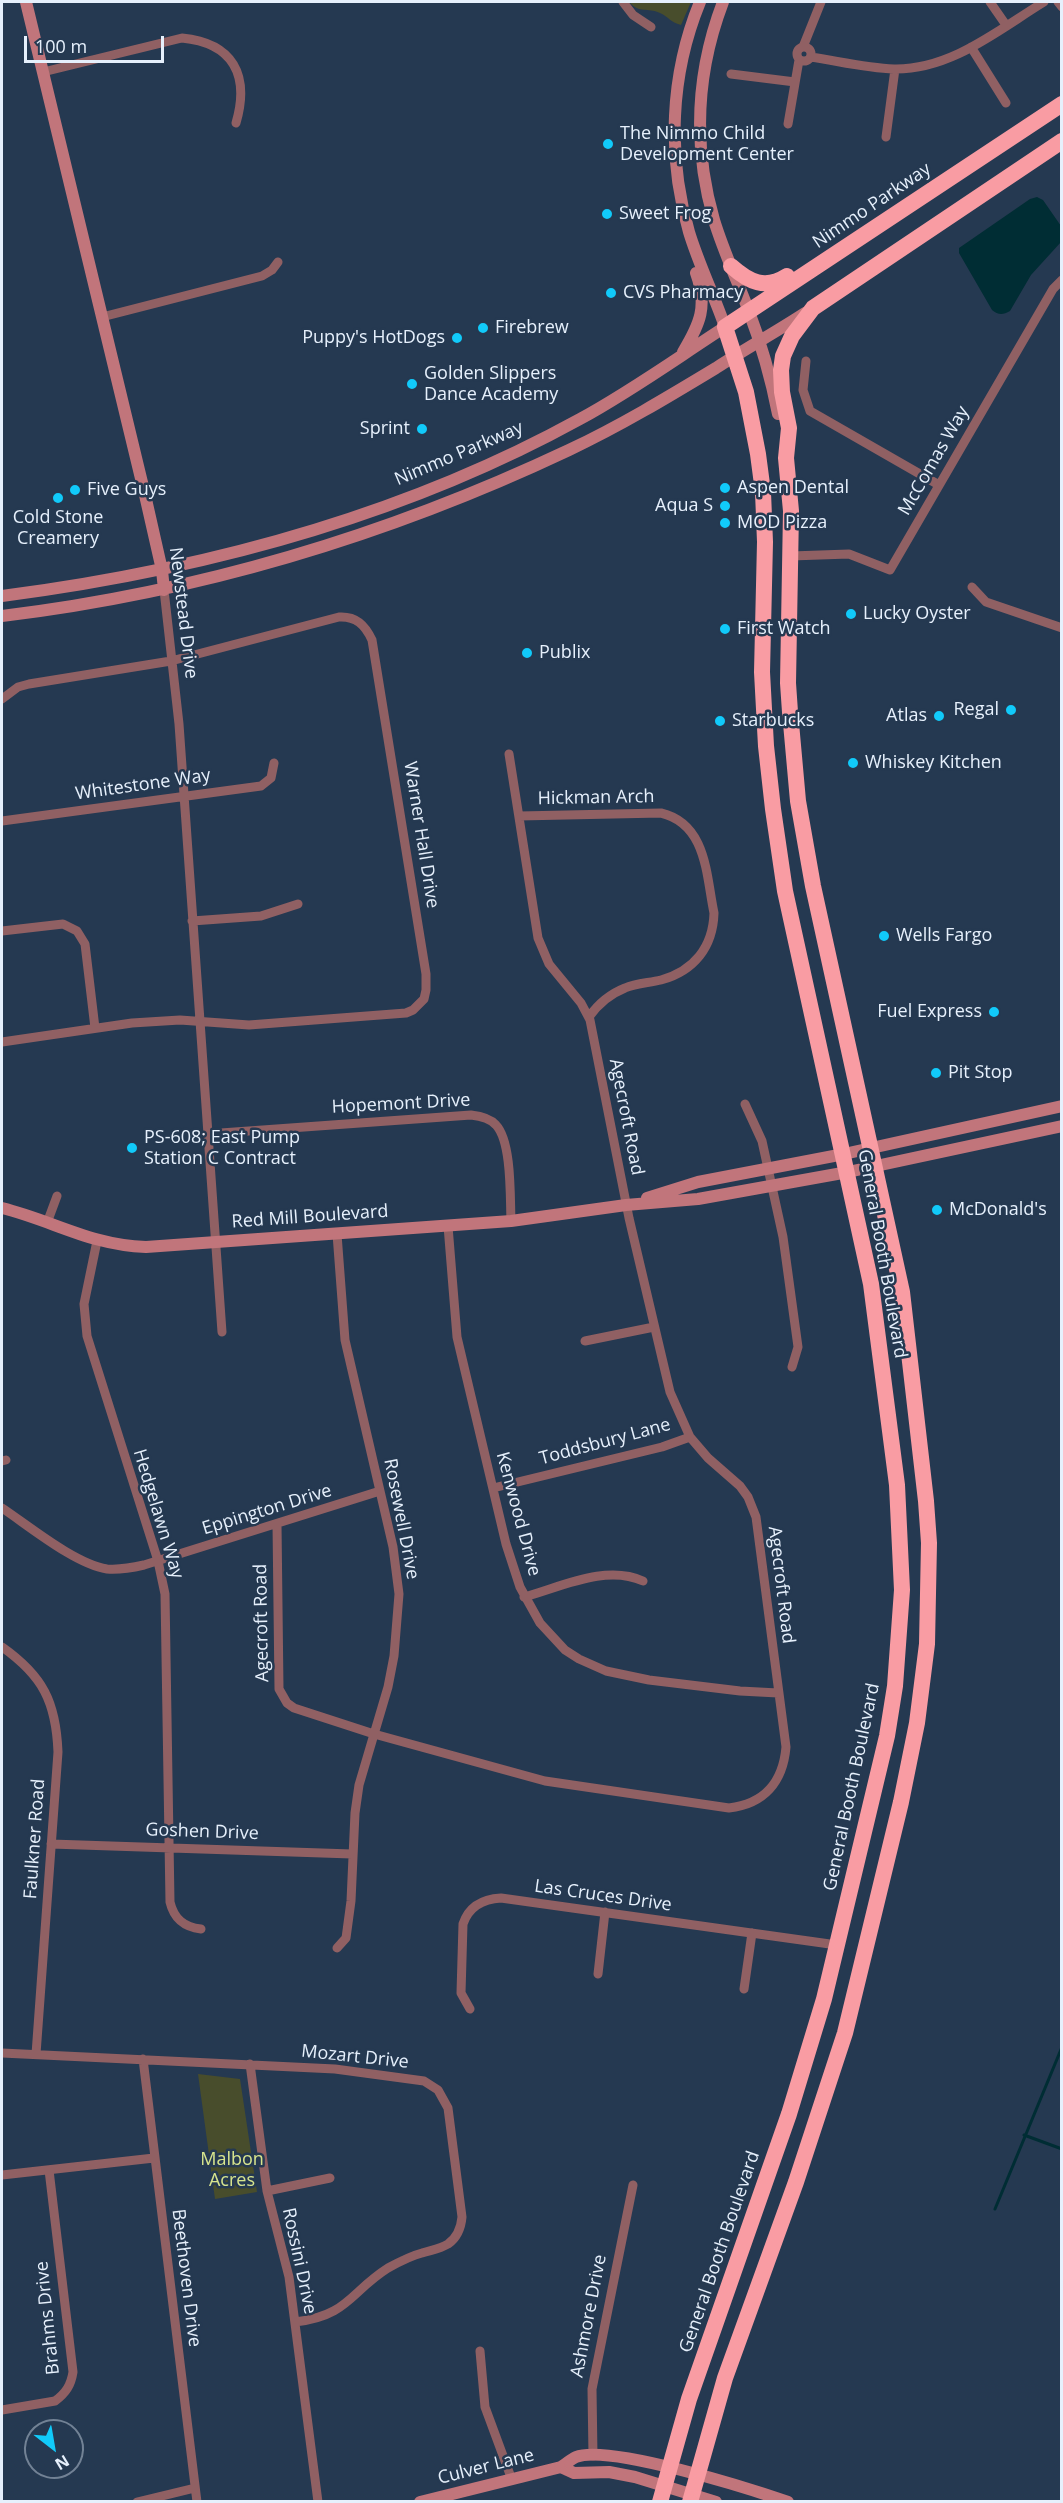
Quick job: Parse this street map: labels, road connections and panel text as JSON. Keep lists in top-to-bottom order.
{
  "streets": {
    "highway": ["Nimmo Parkway", "General Booth Boulevard"],
    "main road": ["Newstead Drive", "Red Mill Boulevard", "Culver Lane"],
    "street": [
      "McComas Way",
      "Whitestone Way",
      "Hickman Arch",
      "Warner Hall Drive",
      "Hopemont Drive",
      "Agecroft Road",
      "Toddsbury Lane",
      "Eppington Drive",
      "Hedgelawn Way",
      "Kenwood Drive",
      "Rosewell Drive",
      "Goshen Drive",
      "Faulkner Road",
      "Las Cruces Drive",
      "Mozart Drive",
      "Rossini Drive",
      "Beethoven Drive",
      "Ashmore Drive",
      "Brahms Drive"
    ]
  },
  "crossings": [
    ["Nimmo Parkway", "Newstead Drive"],
    ["Nimmo Parkway", "General Booth Boulevard"],
    ["McComas Way", "General Booth Boulevard"],
    ["Newstead Drive", "Whitestone Way"],
    ["Newstead Drive", "Warner Hall Drive"],
    ["Newstead Drive", "Hopemont Drive"],
    ["Newstead Drive", "Red Mill Boulevard"],
    ["Hickman Arch", "Agecroft Road"],
    ["Hopemont Drive", "Red Mill Boulevard"],
    ["Agecroft Road", "Red Mill Boulevard"],
    ["Agecroft Road", "Toddsbury Lane"],
    ["Agecroft Road", "Eppington Drive"],
    ["Agecroft Road", "Kenwood Drive"],
    ["Agecroft Road", "Rosewell Drive"],
    ["Red Mill Boulevard", "General Booth Boulevard"],
    ["Red Mill Boulevard", "Hedgelawn Way"],
    ["Red Mill Boulevard", "Kenwood Drive"],
    ["Red Mill Boulevard", "Rosewell Drive"],
    ["General Booth Boulevard", "Las Cruces Drive"],
    ["General Booth Boulevard", "Culver Lane"],
    ["Toddsbury Lane", "Kenwood Drive"],
    ["Eppington Drive", "Hedgelawn Way"],
    ["Eppington Drive", "Rosewell Drive"],
    ["Hedgelawn Way", "Goshen Drive"],
    ["Rosewell Drive", "Goshen Drive"],
    ["Goshen Drive", "Faulkner Road"],
    ["Faulkner Road", "Mozart Drive"],
    ["Mozart Drive", "Rossini Drive"],
    ["Mozart Drive", "Beethoven Drive"],
    ["Ashmore Drive", "Culver Lane"]
  ],
  "parks": ["Malbon Acres"],
  "places": [
    "The Nimmo Child Development Center",
    "Sweet Frog",
    "CVS Pharmacy",
    "Firebrew",
    "Puppy's HotDogs",
    "Golden Slippers Dance Academy",
    "Sprint",
    "Aspen Dental",
    "Five Guys",
    "Cold Stone Creamery",
    "Aqua S",
    "MOD Pizza",
    "Lucky Oyster",
    "First Watch",
    "Publix",
    "Regal",
    "Atlas",
    "Starbucks",
    "Whiskey Kitchen",
    "Wells Fargo",
    "Fuel Express",
    "Pit Stop",
    "PS-608; East Pump Station C Contract",
    "McDonald's"
  ],
  "scale_bar": "100 m",
  "north": "bottom right"
}
